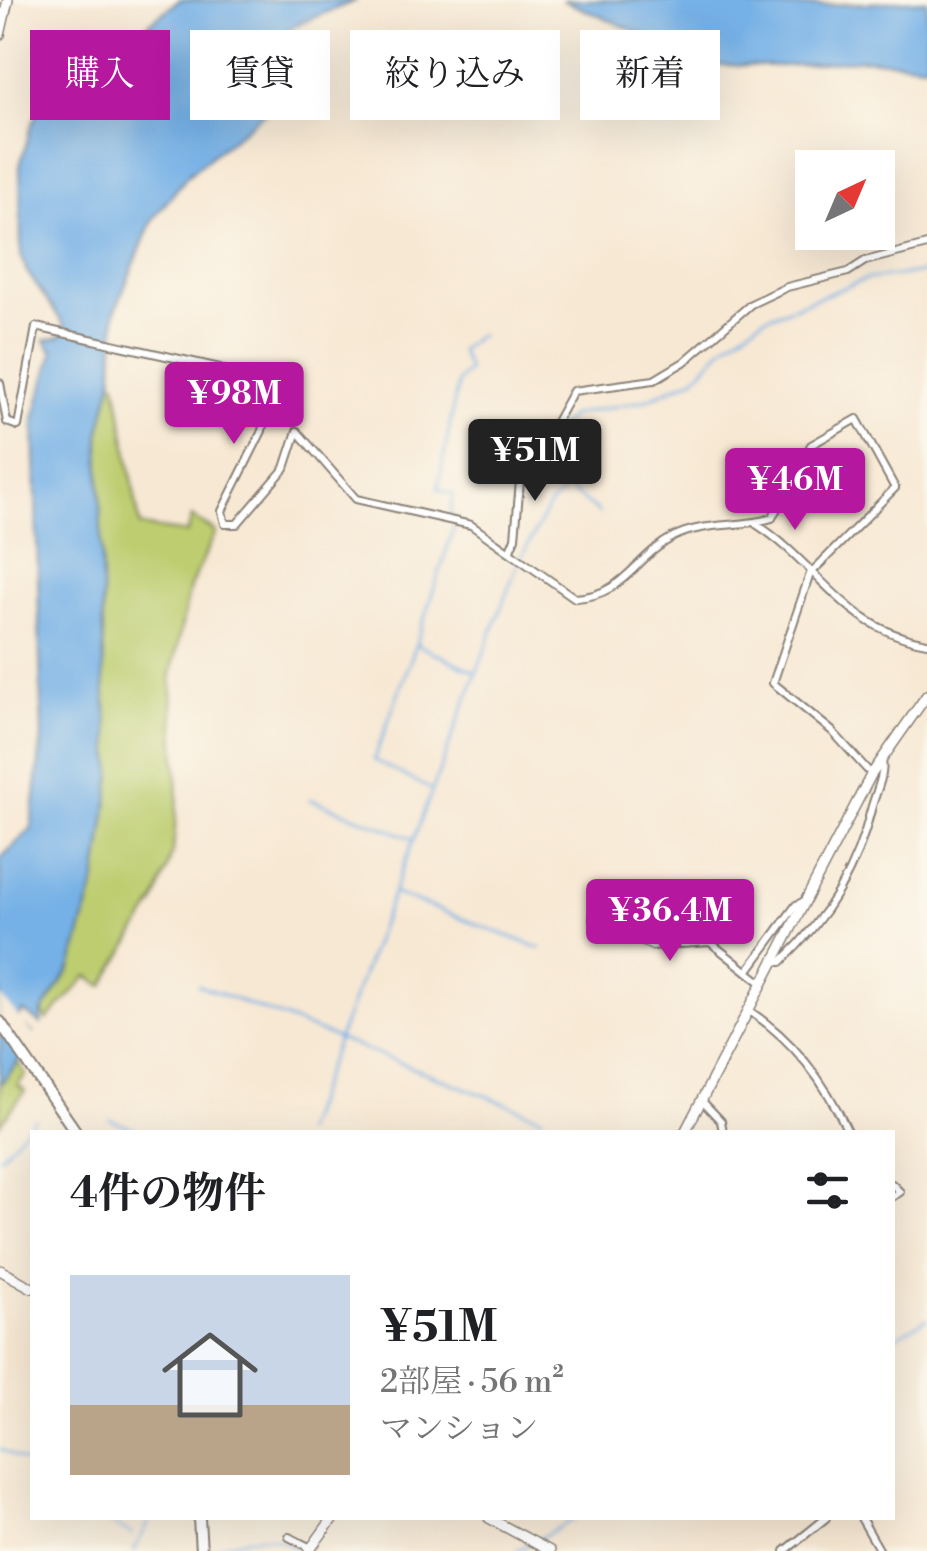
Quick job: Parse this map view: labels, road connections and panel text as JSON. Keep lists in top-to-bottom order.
{
  "north": "top right",
  "page": {
    "chip": [
      "購入",
      "賃貸",
      "絞り込み",
      "新着"
    ],
    "price": [
      "¥98M",
      "¥51M",
      "¥46M",
      "¥36.4M"
    ],
    "heading": "4件の物件",
    "list": [
      {
        "name": "¥51M",
        "note": "2部屋 · 56 m² · マンション"
      }
    ]
  }
}
